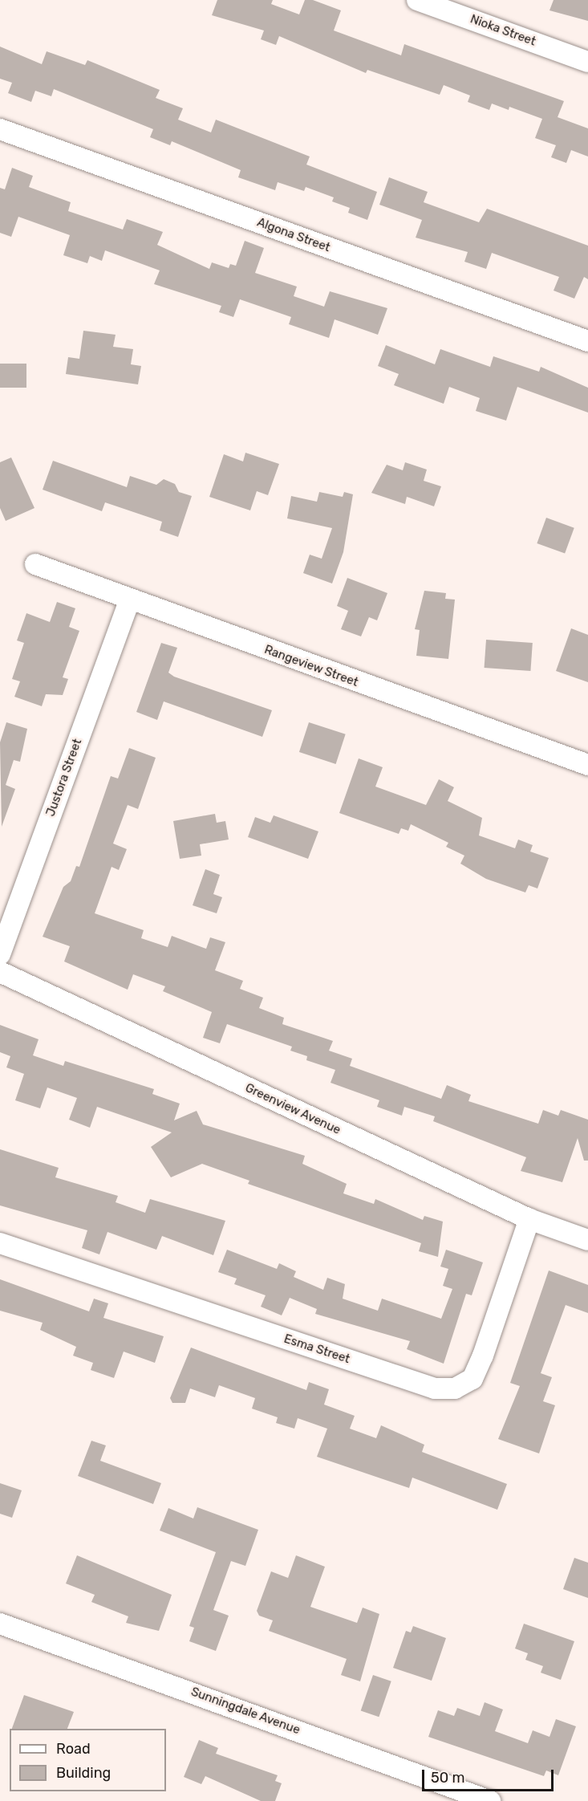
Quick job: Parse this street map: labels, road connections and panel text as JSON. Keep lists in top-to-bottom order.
{
  "streets": {
    "street": [
      "Nioka Street",
      "Algona Street",
      "Rangeview Street",
      "Justora Street",
      "Greenview Avenue",
      "Esma Street",
      "Sunningdale Avenue"
    ]
  },
  "crossings": [
    ["Rangeview Street", "Justora Street"],
    ["Greenview Avenue", "Esma Street"]
  ],
  "legend": ["Road", "Building"],
  "scale_bar": "50 m"
}
